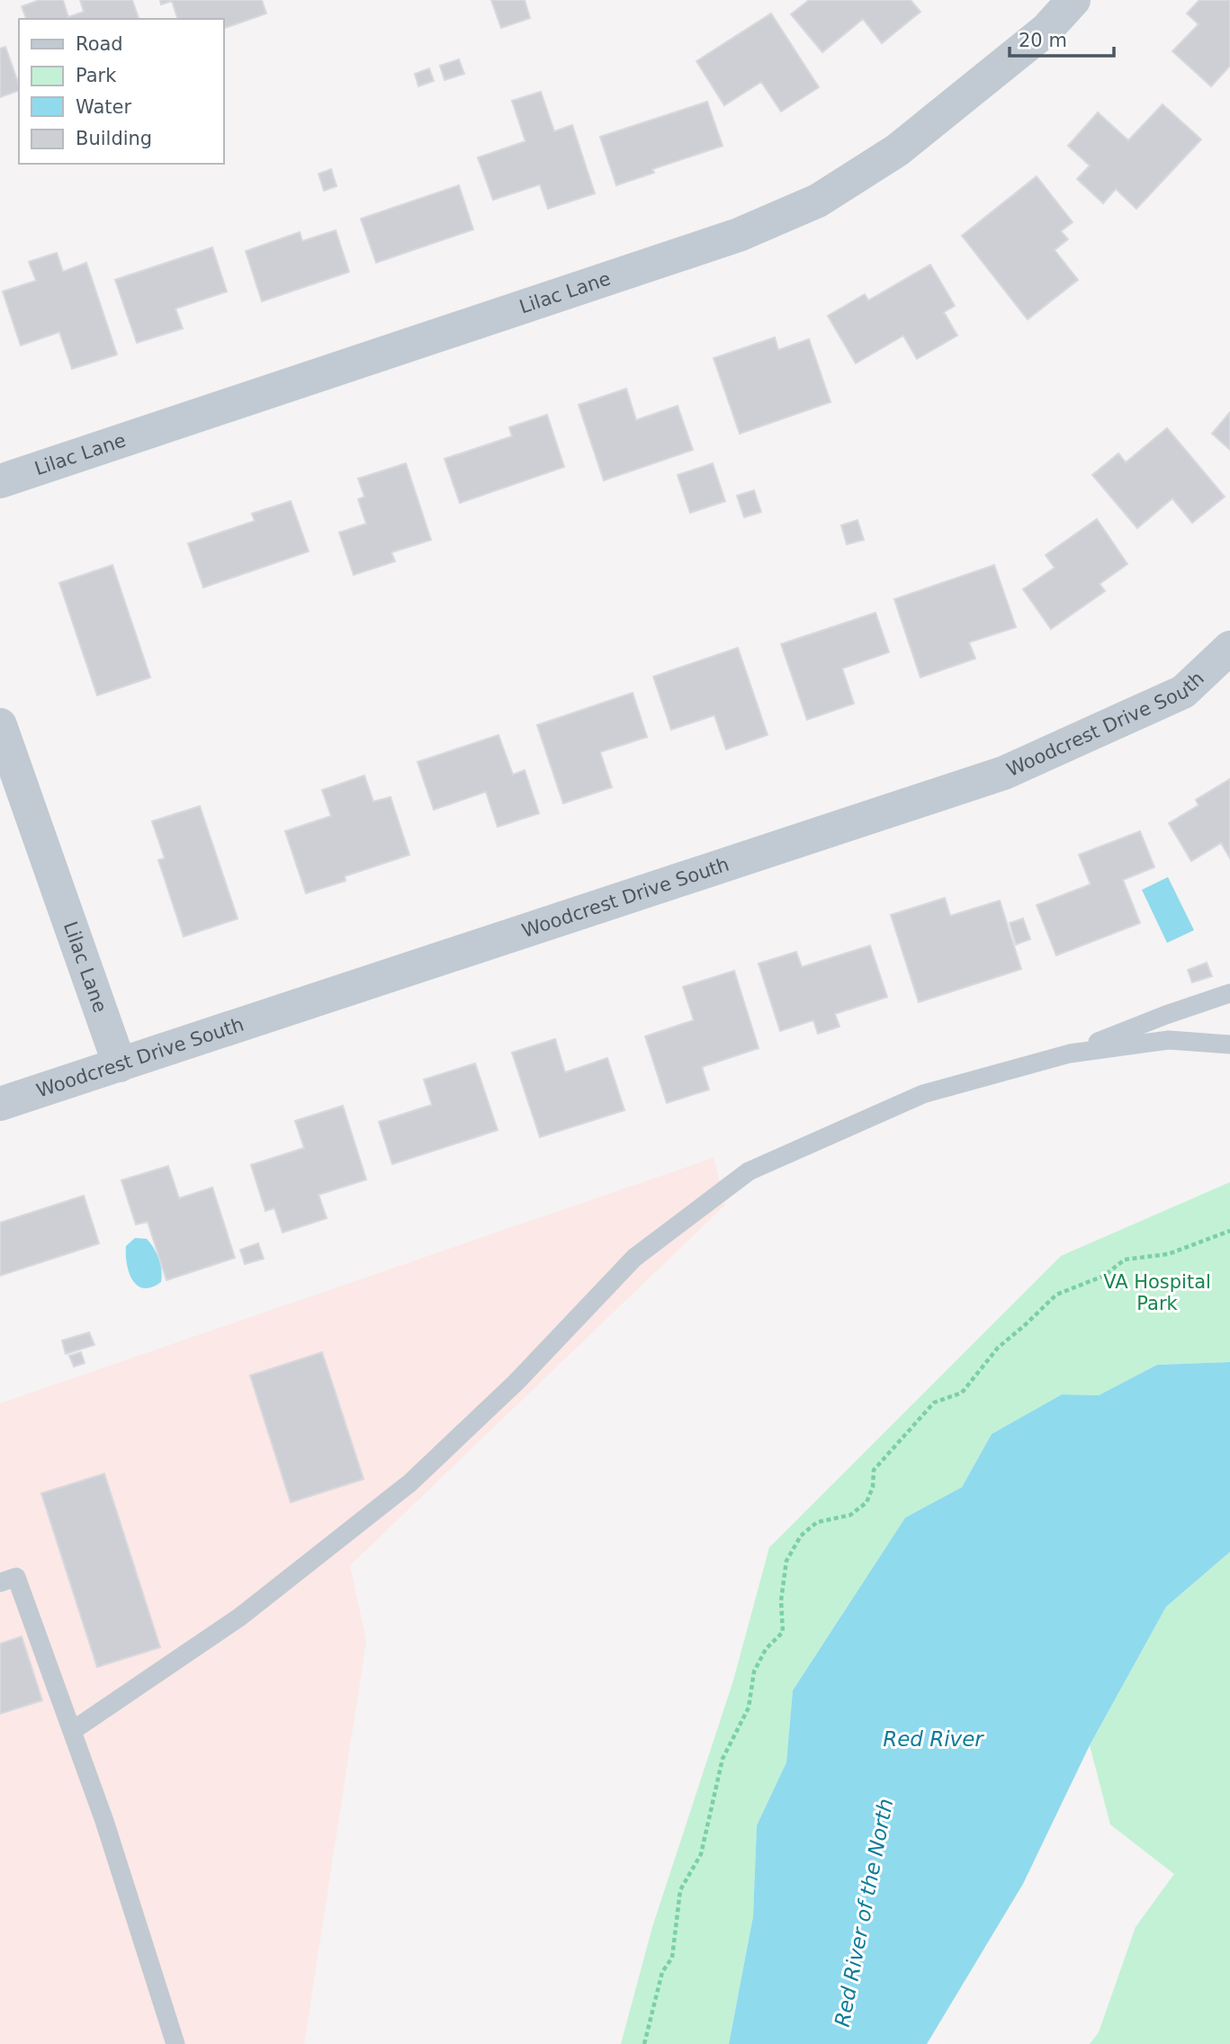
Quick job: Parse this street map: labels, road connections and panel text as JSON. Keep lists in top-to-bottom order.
{
  "streets": {
    "street": ["Lilac Lane", "Woodcrest Drive South"]
  },
  "crossings": [
    ["Lilac Lane", "Woodcrest Drive South"]
  ],
  "water": ["Red River", "Red River of the North"],
  "parks": ["VA Hospital Park"],
  "legend": [
    "Road",
    "Park",
    "Water",
    "Building"
  ],
  "scale_bar": "20 m"
}
